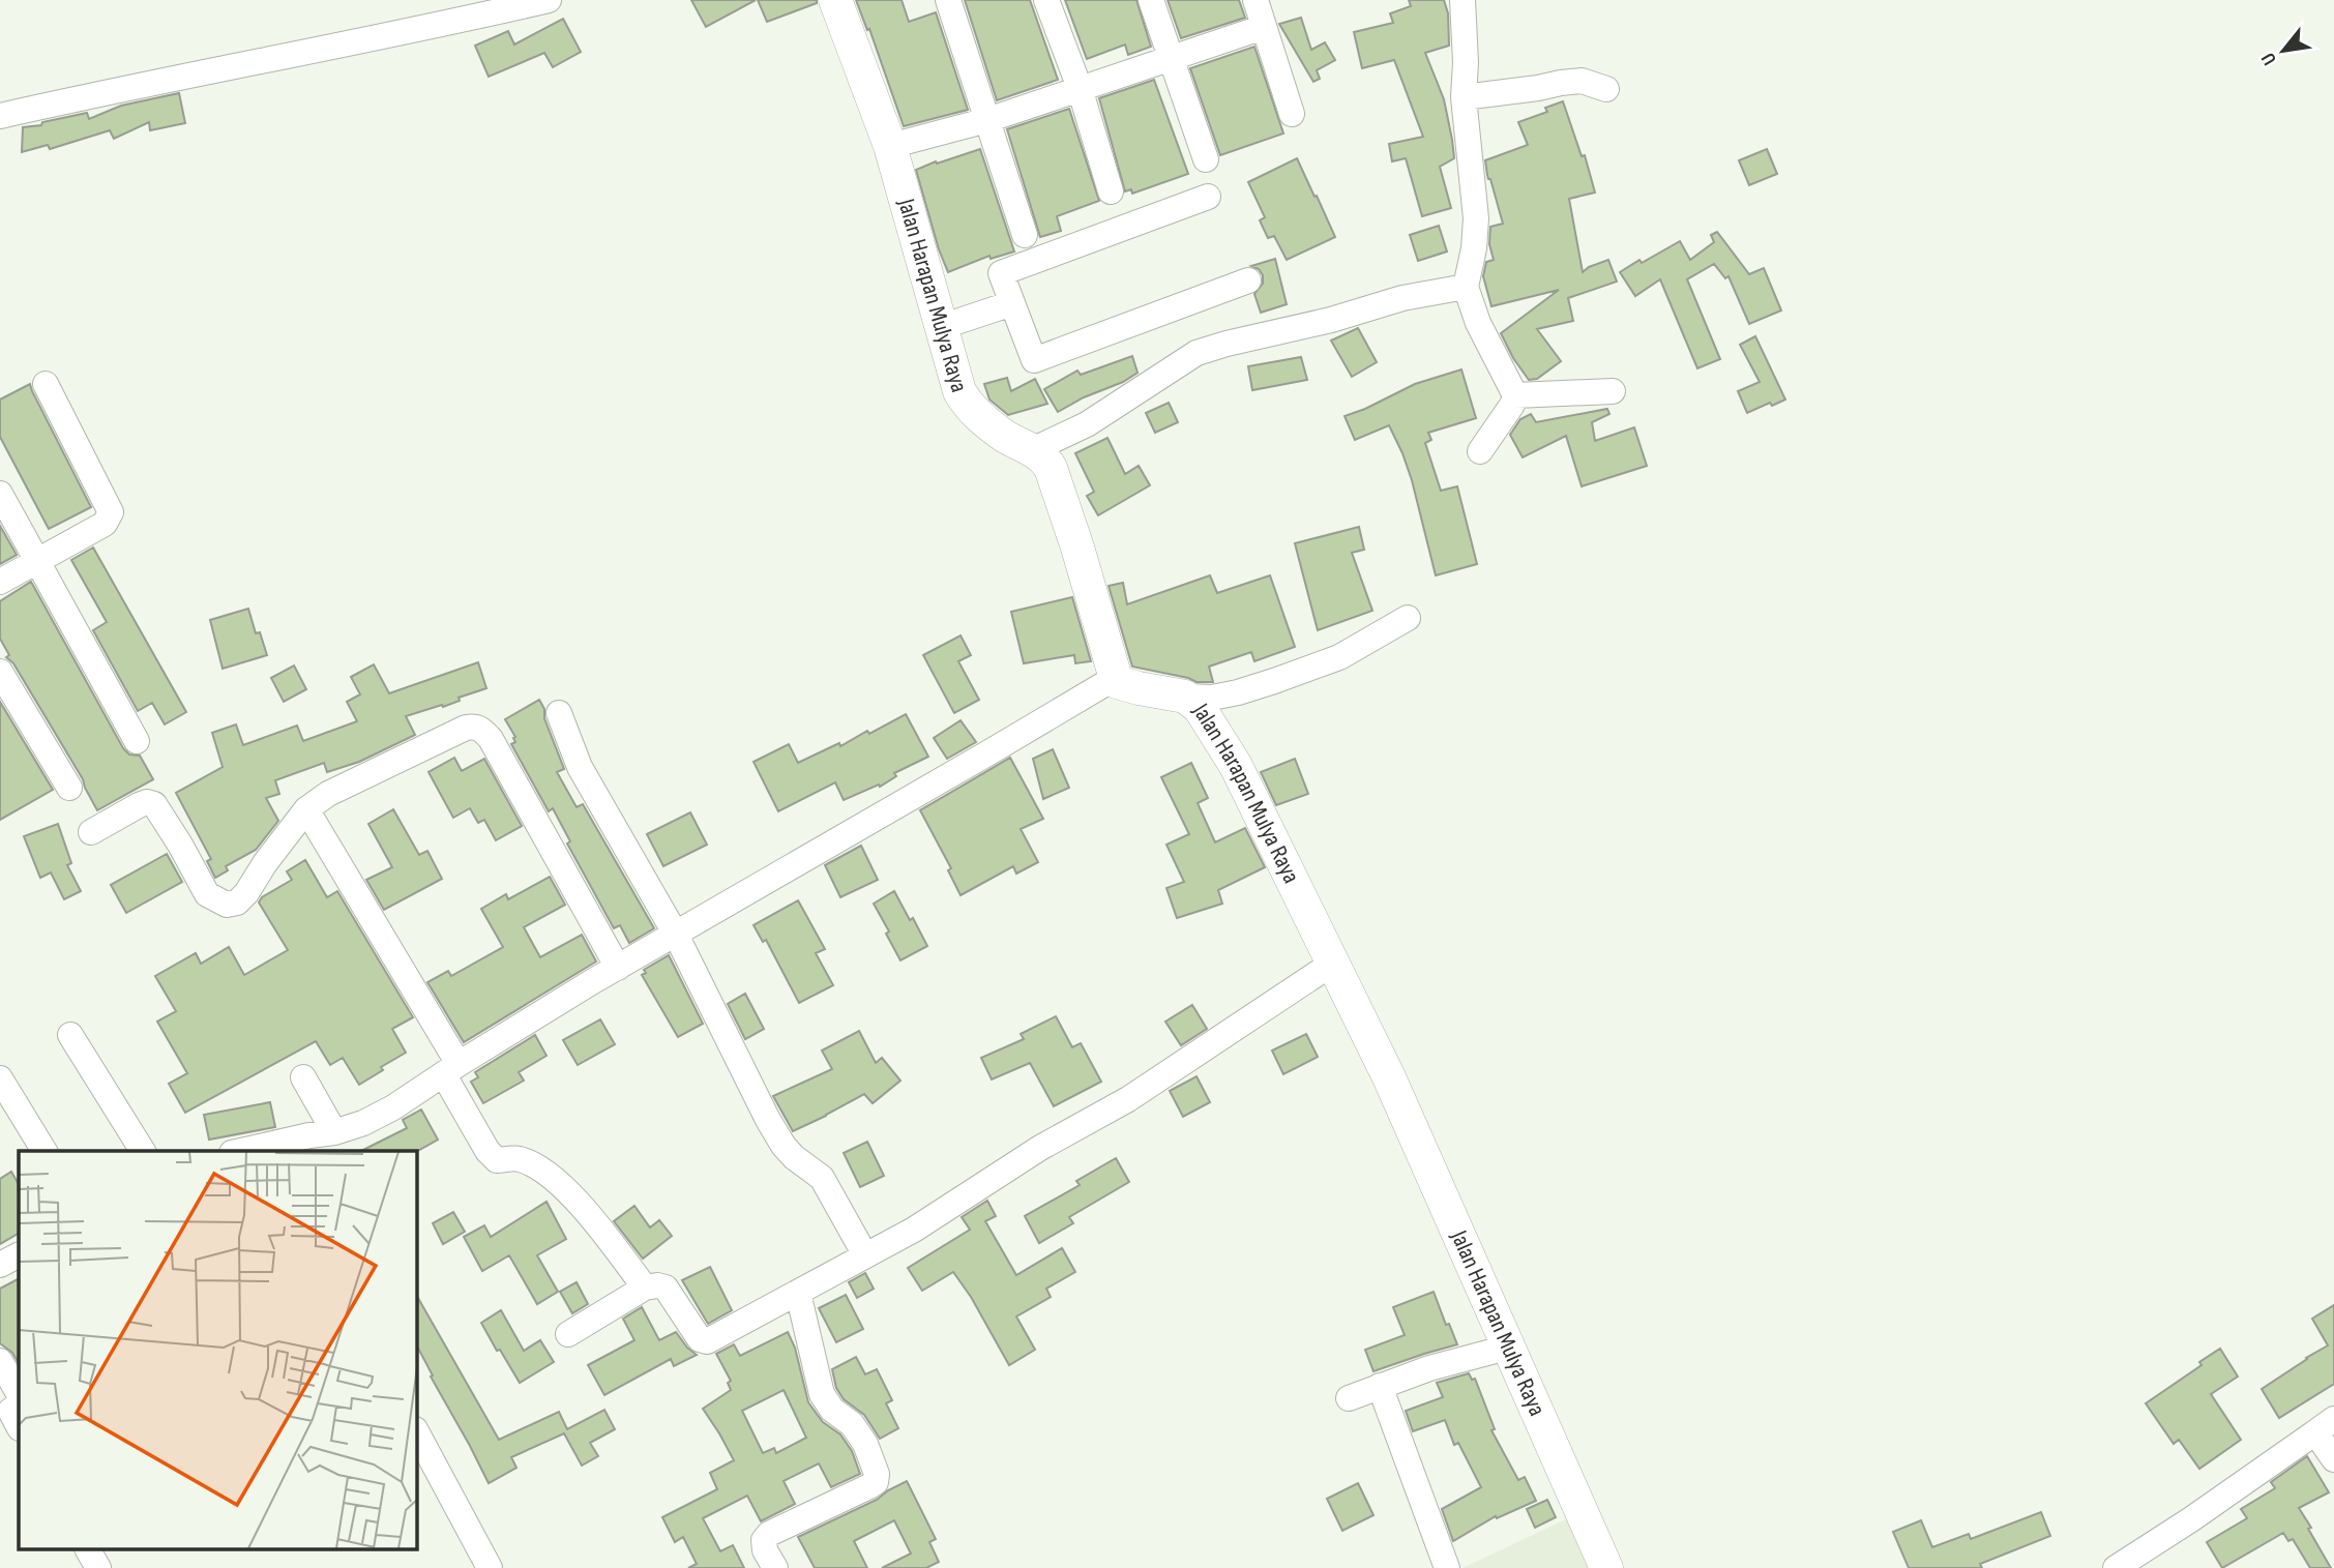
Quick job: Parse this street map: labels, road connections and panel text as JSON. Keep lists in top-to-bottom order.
{
  "streets": {
    "street": ["Jalan Harapan Mulya Raya"]
  },
  "north": "bottom left"
}
